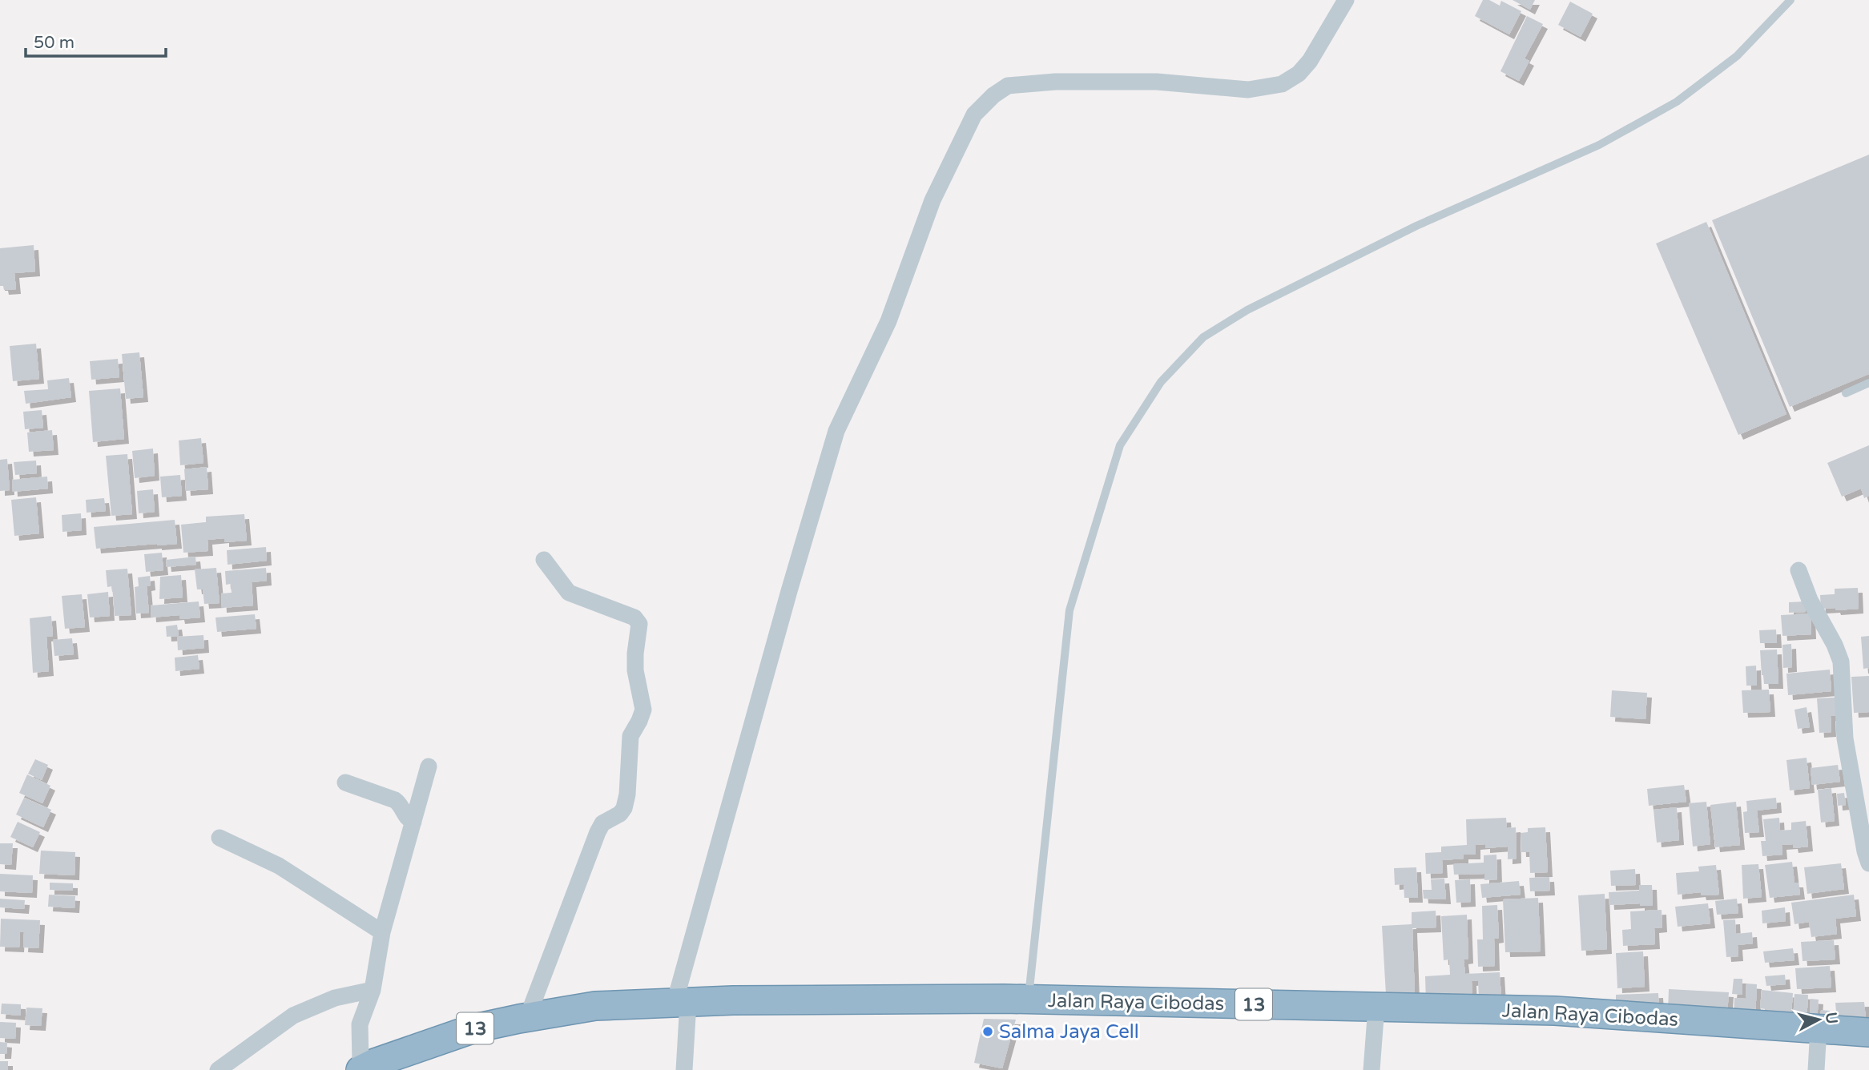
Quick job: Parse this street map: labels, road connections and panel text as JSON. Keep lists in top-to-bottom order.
{
  "streets": {
    "highway": ["Jalan Raya Cibodas", "13"]
  },
  "crossings": [
    ["Jalan Raya Cibodas", "13"]
  ],
  "places": ["Salma Jaya Cell"],
  "scale_bar": "50 m",
  "north": "right"
}
